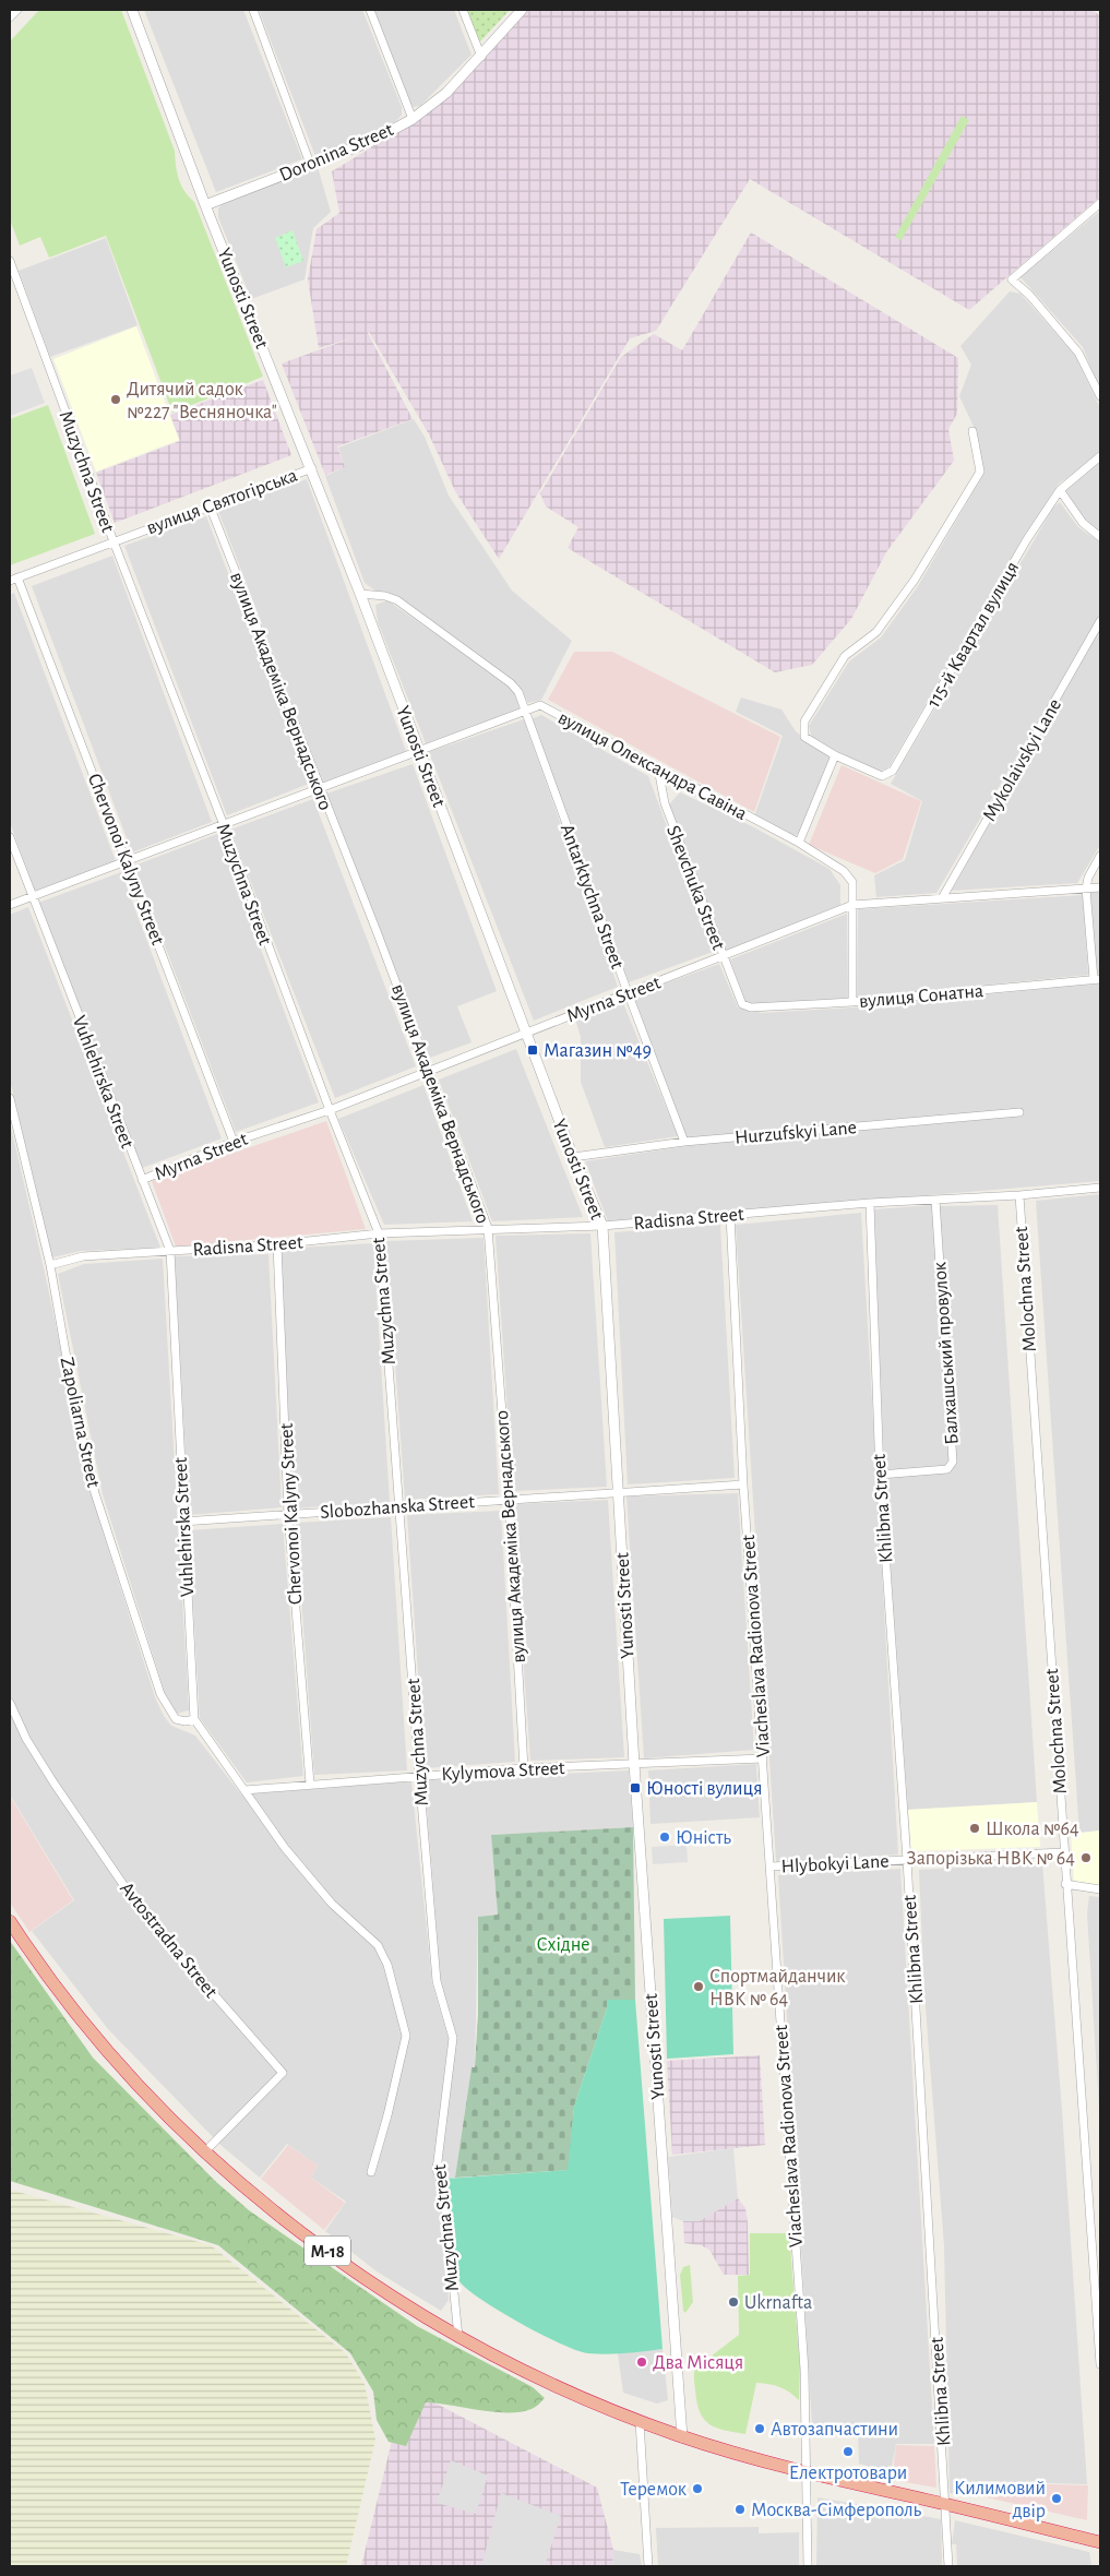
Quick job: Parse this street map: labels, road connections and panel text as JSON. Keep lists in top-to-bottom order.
{
  "streets": {
    "highway": ["М-18"],
    "street": [
      "Doronina Street",
      "Yunosti Street",
      "Muzychna Street",
      "вулиця Святогірська",
      "115-й Квартал вулиця",
      "вулиця Академіка Вернадського",
      "Mykolaivskyi Lane",
      "вулиця Олександра Савіна",
      "Chervonoi Kalyny Street",
      "Shevchuka Street",
      "Antarktychna Street",
      "вулиця Сонатна",
      "Myrna Street",
      "Vuhlehirska Street",
      "Hurzufskyi Lane",
      "Radisna Street",
      "Molochna Street",
      "Балхашський провулок",
      "Zapoliarna Street",
      "Slobozhanska Street",
      "Khlibna Street",
      "Viacheslava Radionova Street",
      "Kylymova Street",
      "Hlybokyi Lane",
      "Avtostradna Street"
    ]
  },
  "crossings": [
    ["Doronina Street", "Yunosti Street"],
    ["Yunosti Street", "вулиця Святогірська"],
    ["Yunosti Street", "Myrna Street"],
    ["Yunosti Street", "Hurzufskyi Lane"],
    ["Yunosti Street", "Radisna Street"],
    ["Yunosti Street", "Slobozhanska Street"],
    ["Yunosti Street", "Kylymova Street"],
    ["Yunosti Street", "М-18"],
    ["Muzychna Street", "вулиця Святогірська"],
    ["Muzychna Street", "Myrna Street"],
    ["Muzychna Street", "Radisna Street"],
    ["Muzychna Street", "Slobozhanska Street"],
    ["Muzychna Street", "Kylymova Street"],
    ["Muzychna Street", "М-18"],
    ["вулиця Святогірська", "вулиця Академіка Вернадського"],
    ["вулиця Святогірська", "Chervonoi Kalyny Street"],
    ["вулиця Академіка Вернадського", "Myrna Street"],
    ["вулиця Академіка Вернадського", "Radisna Street"],
    ["вулиця Академіка Вернадського", "Slobozhanska Street"],
    ["вулиця Академіка Вернадського", "Kylymova Street"],
    ["Mykolaivskyi Lane", "Myrna Street"],
    ["вулиця Олександра Савіна", "Shevchuka Street"],
    ["вулиця Олександра Савіна", "Antarktychna Street"],
    ["вулиця Олександра Савіна", "вулиця Сонатна"],
    ["вулиця Олександра Савіна", "Myrna Street"],
    ["Chervonoi Kalyny Street", "Myrna Street"],
    ["Chervonoi Kalyny Street", "Radisna Street"],
    ["Chervonoi Kalyny Street", "Slobozhanska Street"],
    ["Chervonoi Kalyny Street", "Kylymova Street"],
    ["Shevchuka Street", "вулиця Сонатна"],
    ["Shevchuka Street", "Myrna Street"],
    ["Antarktychna Street", "Myrna Street"],
    ["Antarktychna Street", "Hurzufskyi Lane"],
    ["Myrna Street", "Vuhlehirska Street"],
    ["Vuhlehirska Street", "Radisna Street"],
    ["Vuhlehirska Street", "Zapoliarna Street"],
    ["Vuhlehirska Street", "Slobozhanska Street"],
    ["Radisna Street", "Molochna Street"],
    ["Radisna Street", "Балхашський провулок"],
    ["Radisna Street", "Zapoliarna Street"],
    ["Radisna Street", "Khlibna Street"],
    ["Radisna Street", "Viacheslava Radionova Street"],
    ["Molochna Street", "Hlybokyi Lane"],
    ["Балхашський провулок", "Khlibna Street"],
    ["Slobozhanska Street", "Viacheslava Radionova Street"],
    ["Khlibna Street", "Hlybokyi Lane"],
    ["Khlibna Street", "М-18"],
    ["Viacheslava Radionova Street", "Kylymova Street"],
    ["Viacheslava Radionova Street", "Hlybokyi Lane"],
    ["Viacheslava Radionova Street", "М-18"],
    ["Avtostradna Street", "М-18"]
  ],
  "parks": ["Східне"],
  "places": {
    "other": [
      "Дитячий садок №227 \"Весняночка\"",
      "Школа №64",
      "Юність",
      "Запорізька НВК № 64",
      "Спортмайданчик НВК № 64",
      "Ukrnafta",
      "Два Місяця",
      "Автозапчастини",
      "Електротовари",
      "Теремок",
      "Килимовий двір",
      "Москва-Сімферополь"
    ],
    "transit": ["Магазин №49", "Юності вулиця"]
  }
}
